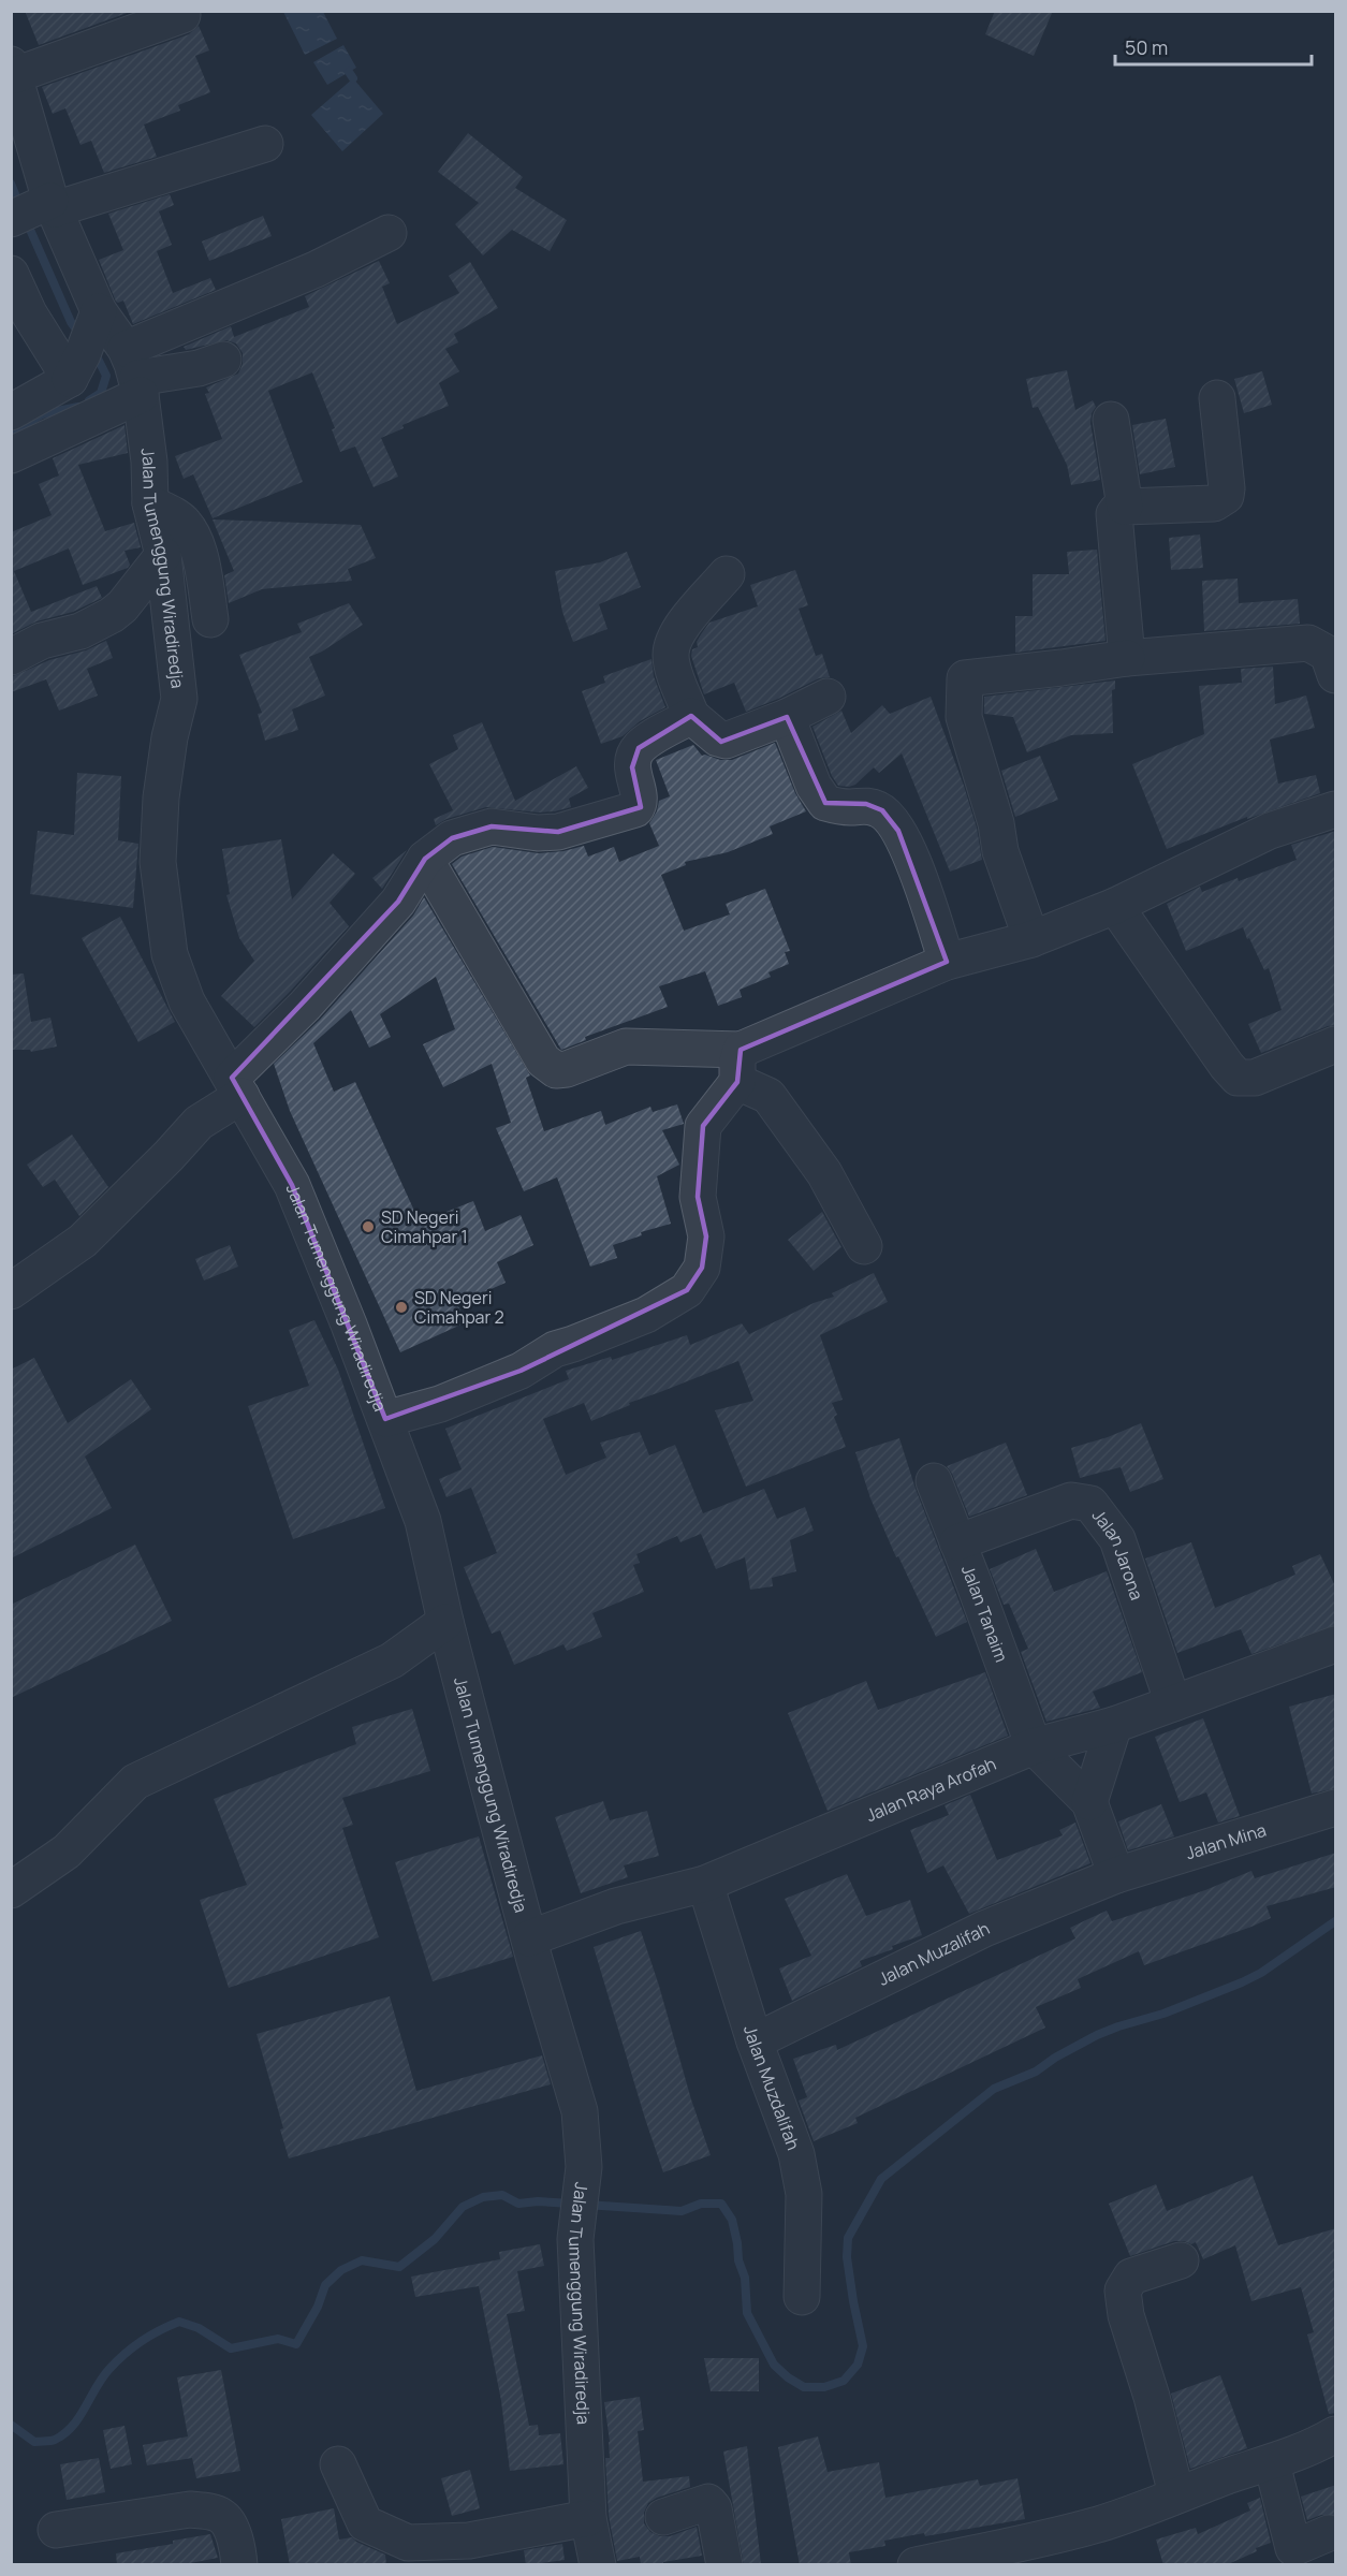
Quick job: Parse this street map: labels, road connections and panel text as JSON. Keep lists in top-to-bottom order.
{
  "streets": {
    "street": [
      "Jalan Tumenggung Wiradiredja",
      "Jalan Jarona",
      "Jalan Tanaim",
      "Jalan Raya Arofah",
      "Jalan Mina",
      "Jalan Muzalifah",
      "Jalan Muzdalifah"
    ]
  },
  "crossings": [
    ["Jalan Tumenggung Wiradiredja", "Jalan Raya Arofah"],
    ["Jalan Jarona", "Jalan Tanaim"],
    ["Jalan Jarona", "Jalan Raya Arofah"],
    ["Jalan Tanaim", "Jalan Raya Arofah"],
    ["Jalan Raya Arofah", "Jalan Muzdalifah"],
    ["Jalan Mina", "Jalan Muzalifah"],
    ["Jalan Muzalifah", "Jalan Muzdalifah"]
  ],
  "places": ["SD Negeri Cimahpar 1", "SD Negeri Cimahpar 2"],
  "scale_bar": "50 m"
}
